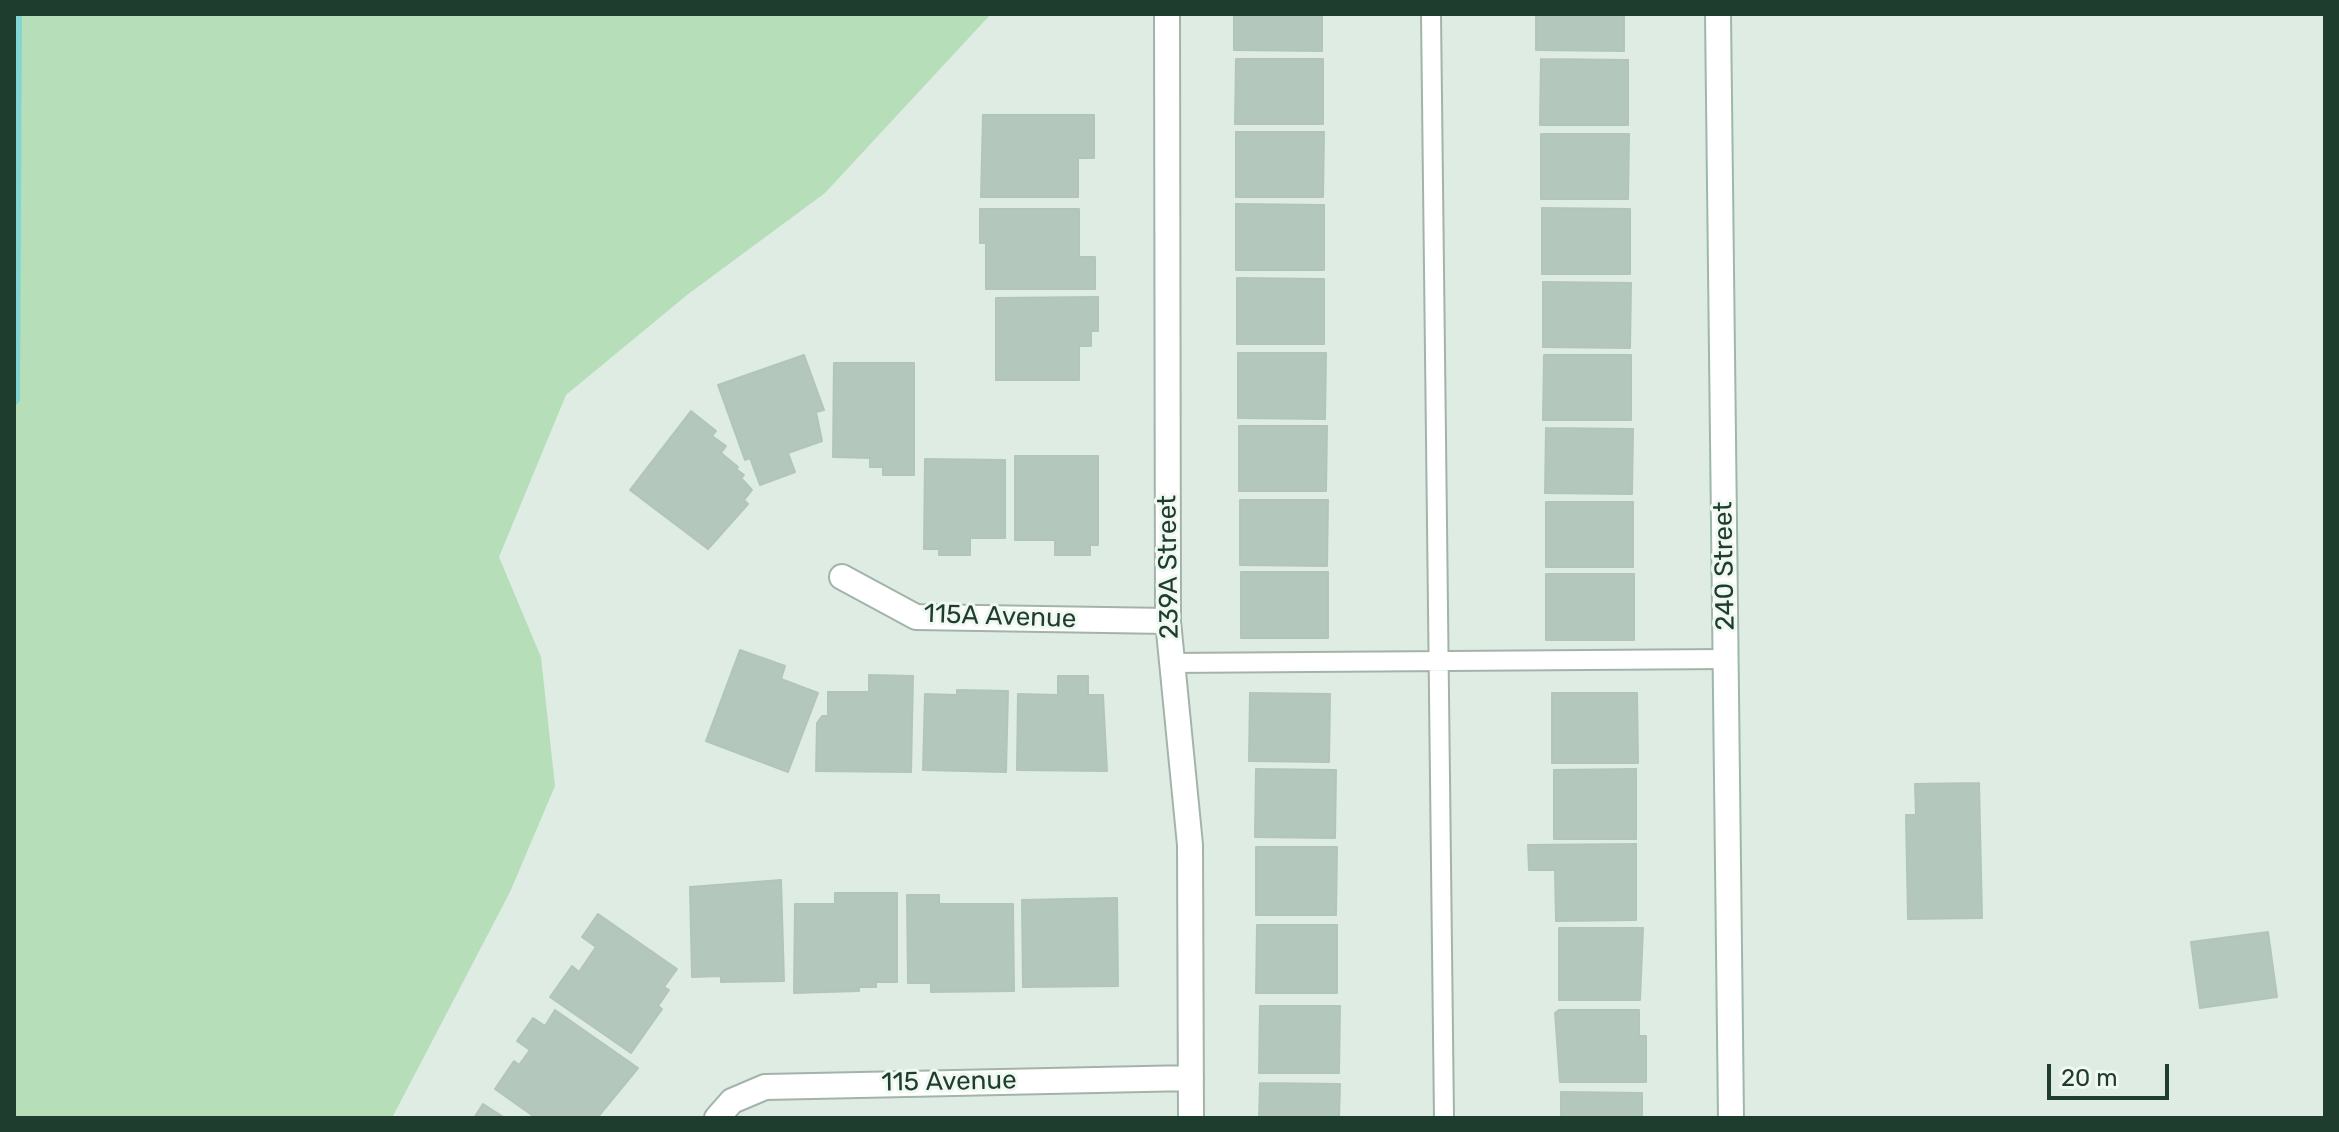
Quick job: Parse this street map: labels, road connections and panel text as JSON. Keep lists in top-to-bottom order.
{
  "streets": {
    "street": [
      "240 Street",
      "239A Street",
      "115A Avenue",
      "115 Avenue"
    ]
  },
  "crossings": [
    ["239A Street", "115A Avenue"],
    ["239A Street", "115 Avenue"]
  ],
  "scale_bar": "20 m"
}
